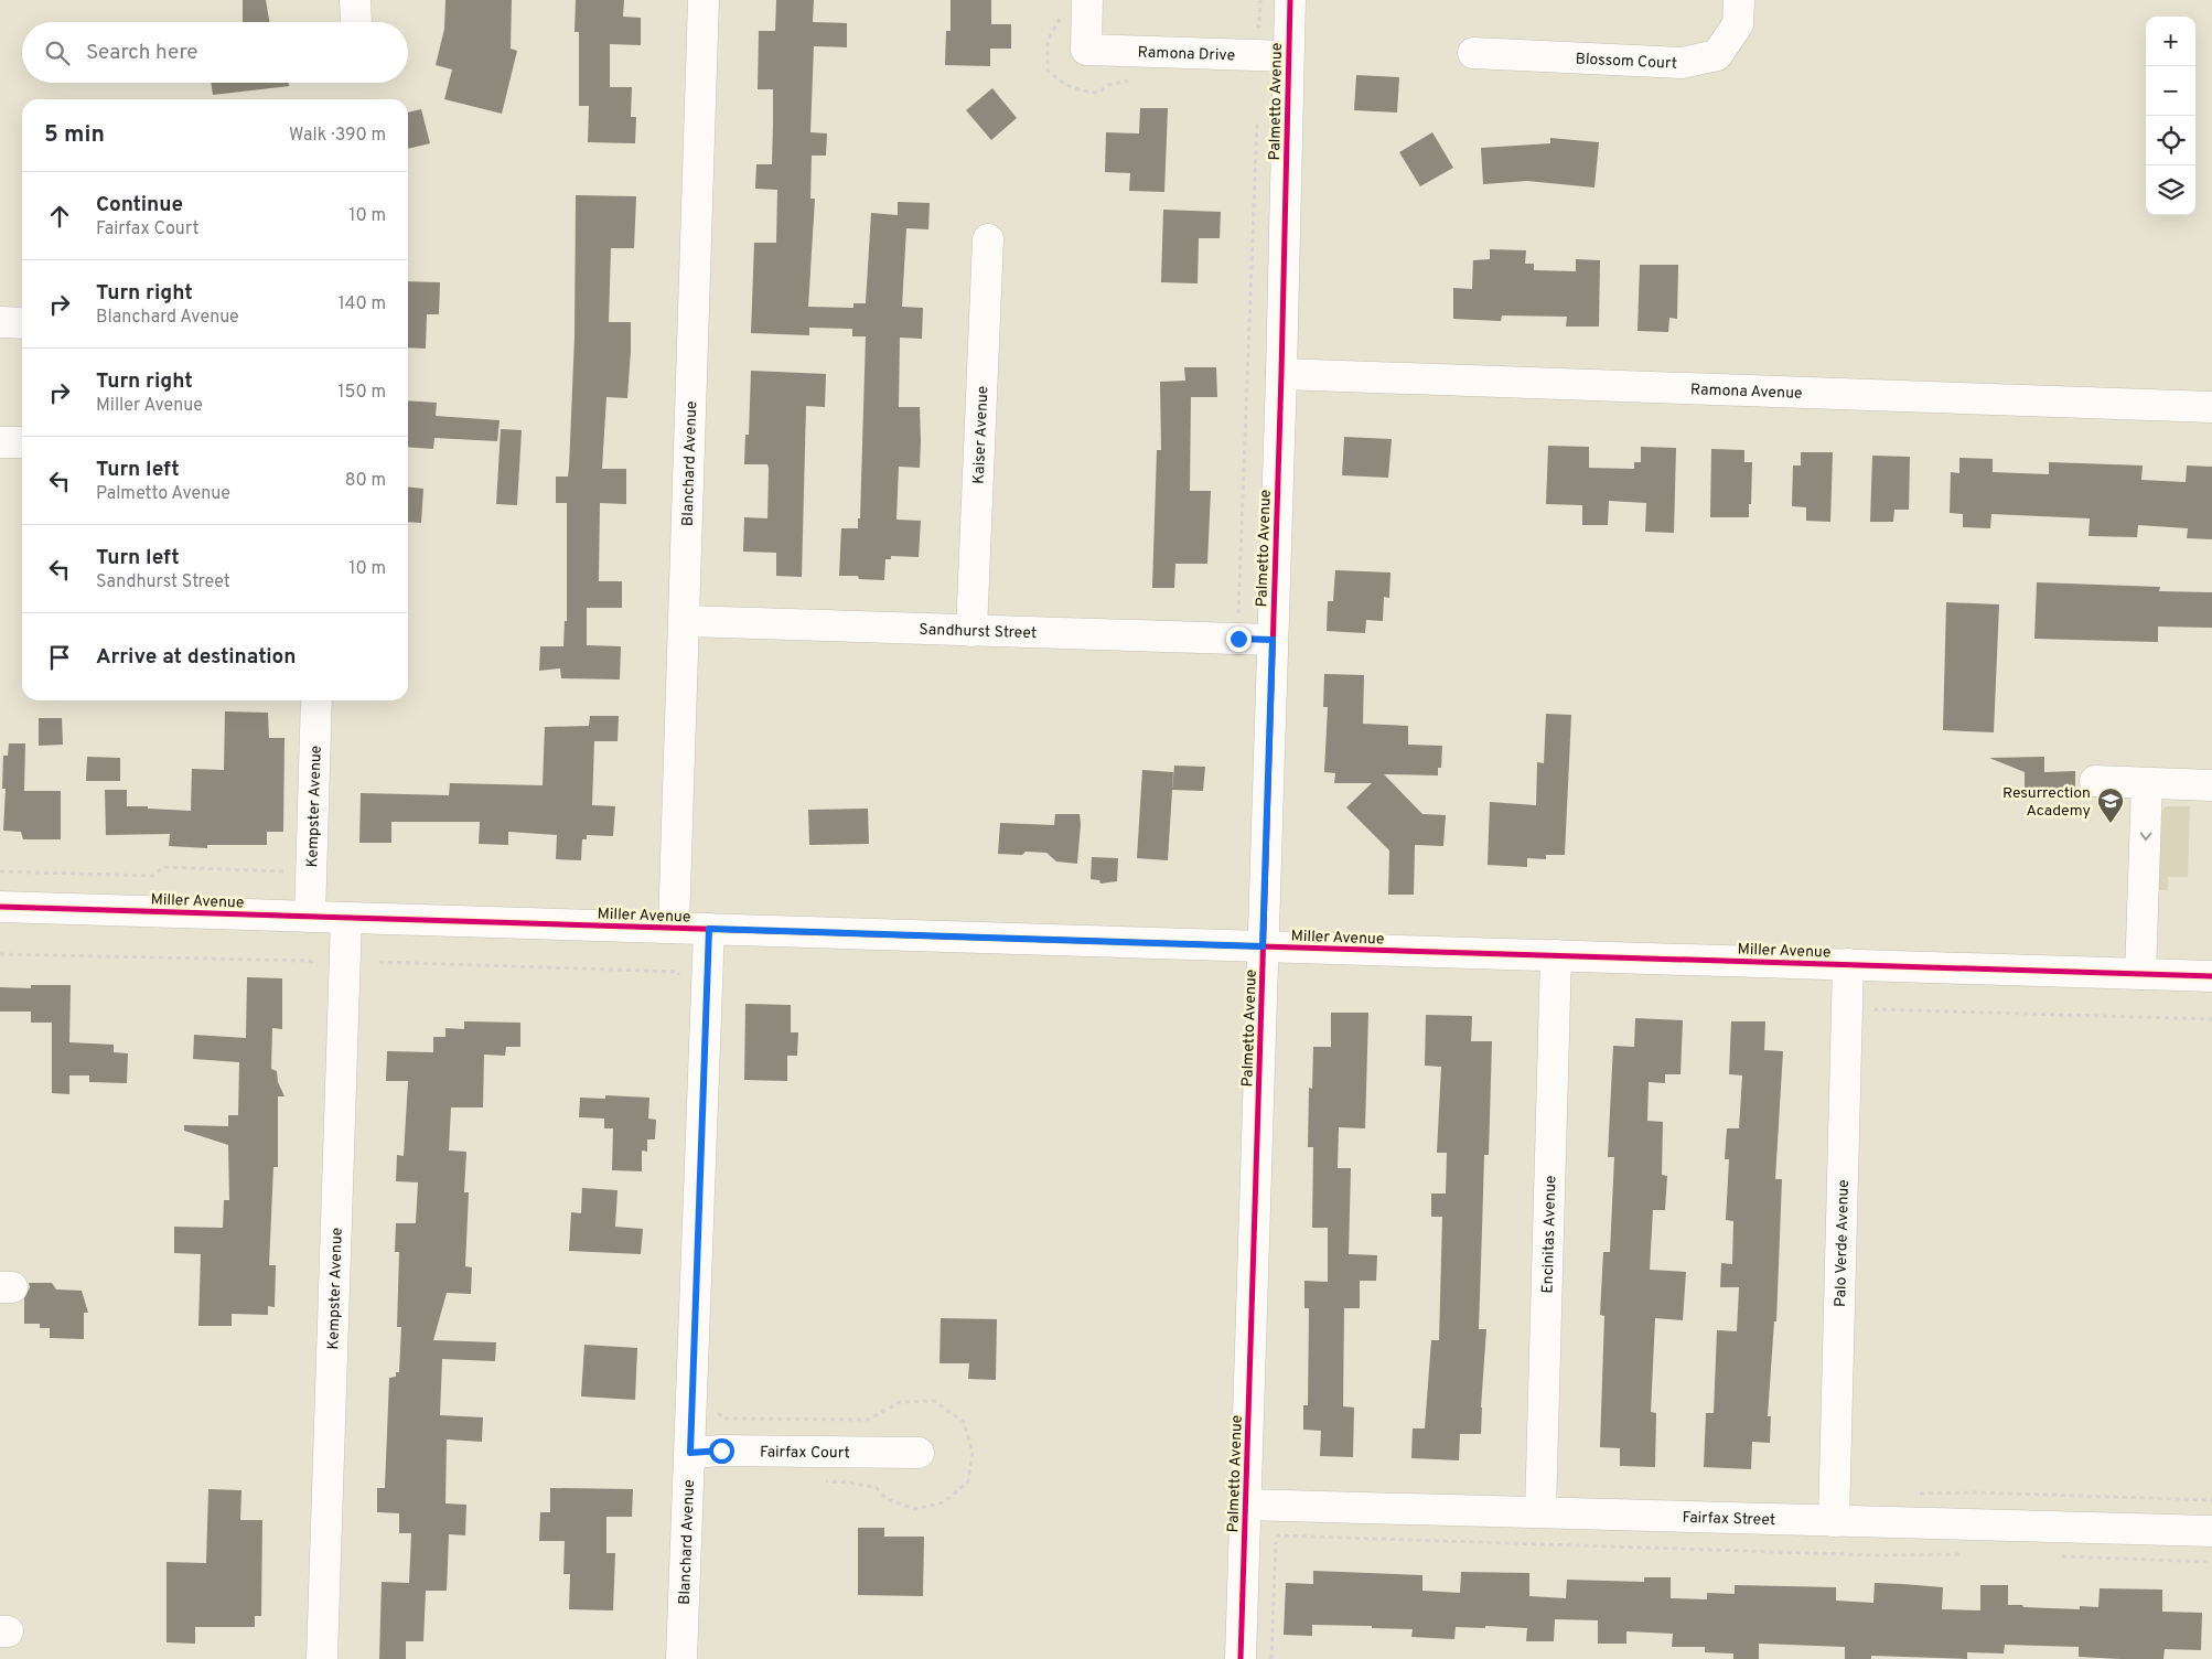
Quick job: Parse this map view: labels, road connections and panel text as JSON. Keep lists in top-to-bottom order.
{
  "streets": {
    "street": [
      "Ramona Drive",
      "Blossom Court",
      "Palmetto Avenue",
      "Ramona Avenue",
      "Kaiser Avenue",
      "Blanchard Avenue",
      "Sandhurst Street",
      "Kempster Avenue",
      "Miller Avenue",
      "Encinitas Avenue",
      "Palo Verde Avenue",
      "Fairfax Court",
      "Fairfax Street"
    ]
  },
  "crossings": [
    ["Ramona Drive", "Palmetto Avenue"],
    ["Palmetto Avenue", "Ramona Avenue"],
    ["Palmetto Avenue", "Sandhurst Street"],
    ["Palmetto Avenue", "Miller Avenue"],
    ["Palmetto Avenue", "Fairfax Street"],
    ["Kaiser Avenue", "Sandhurst Street"],
    ["Blanchard Avenue", "Sandhurst Street"],
    ["Blanchard Avenue", "Miller Avenue"],
    ["Blanchard Avenue", "Fairfax Court"],
    ["Kempster Avenue", "Miller Avenue"],
    ["Miller Avenue", "Encinitas Avenue"],
    ["Miller Avenue", "Palo Verde Avenue"],
    ["Encinitas Avenue", "Fairfax Street"],
    ["Palo Verde Avenue", "Fairfax Street"]
  ],
  "places": {
    "school or university": ["Resurrection Academy"]
  },
  "page": {
    "map_buttons": ["+", "−"],
    "search": "Search here",
    "heading": ["5 min", "Walk · 390 m"],
    "list": [
      ["Continue", "Fairfax Court", "10 m"],
      ["Turn right", "Blanchard Avenue", "140 m"],
      ["Turn right", "Miller Avenue", "150 m"],
      ["Turn left", "Palmetto Avenue", "80 m"],
      ["Turn left", "Sandhurst Street", "10 m"],
      "Arrive at destination"
    ]
  }
}
